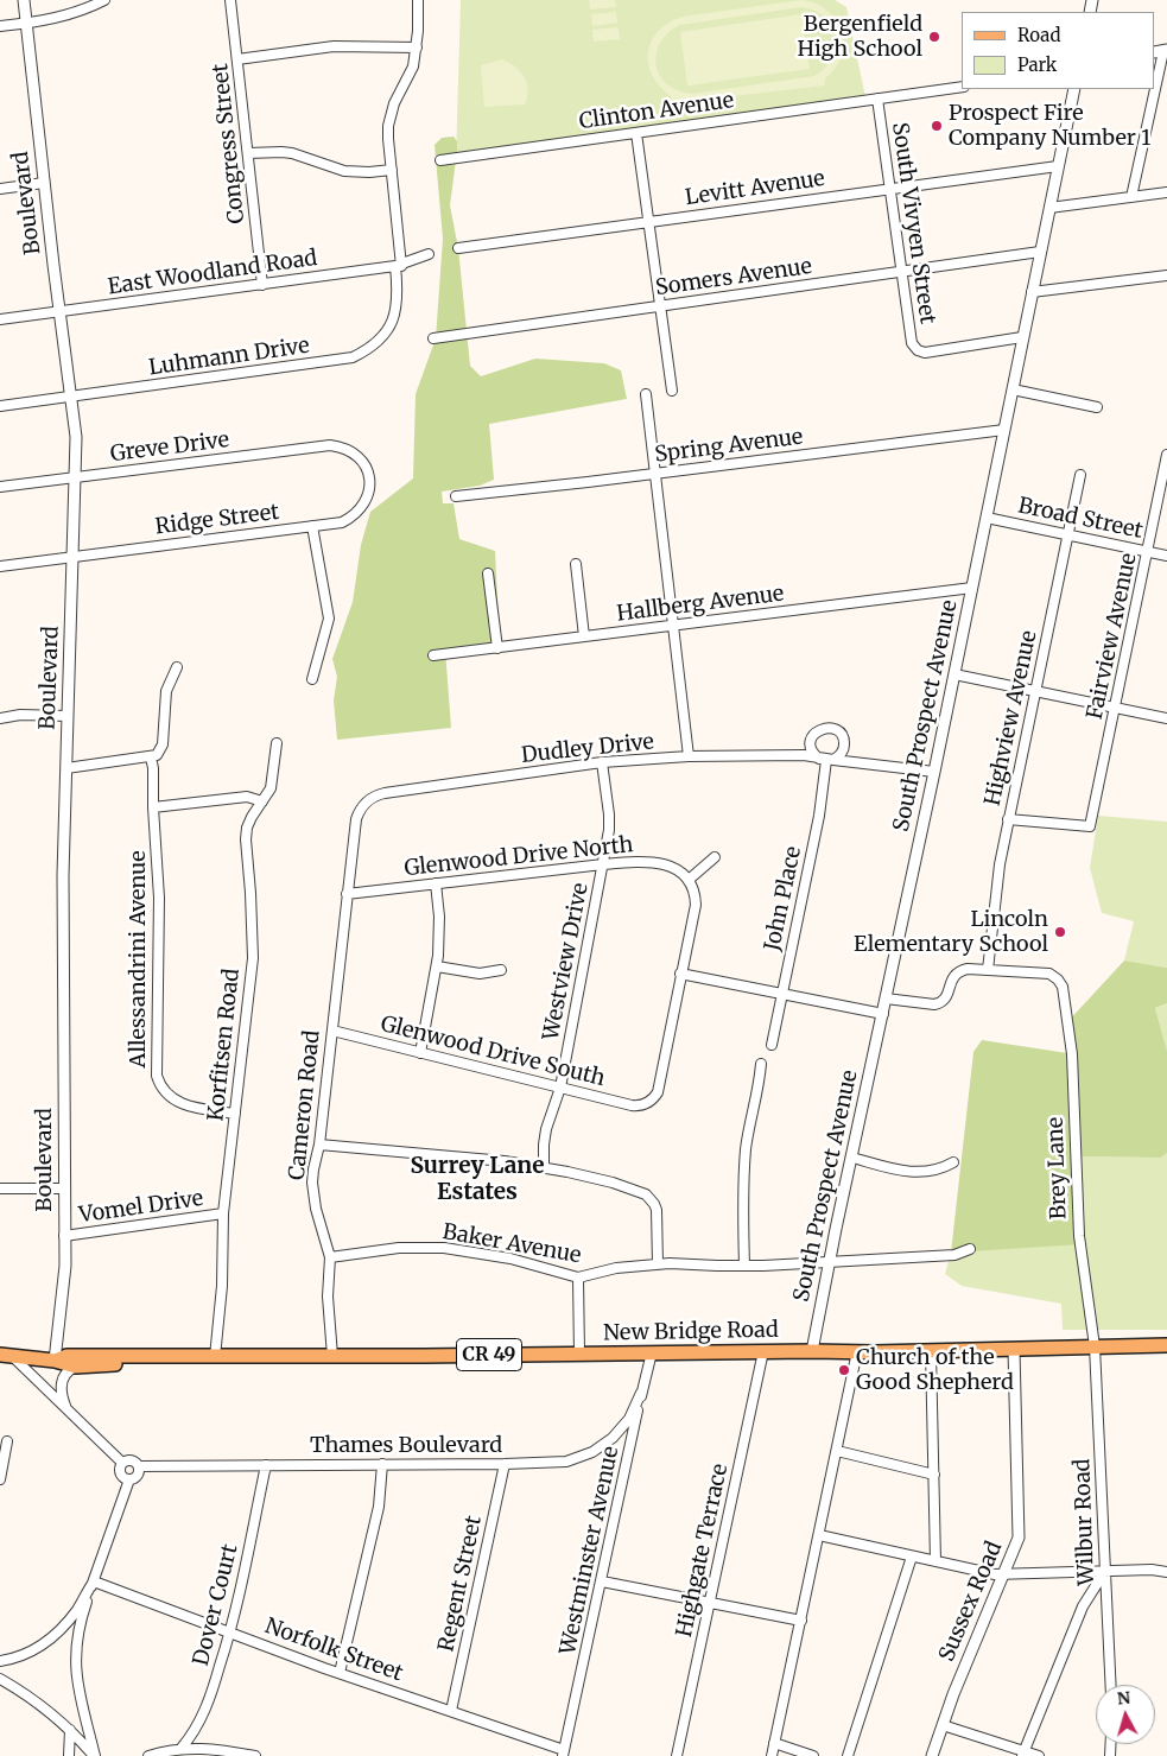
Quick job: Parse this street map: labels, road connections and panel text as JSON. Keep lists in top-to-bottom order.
{
  "streets": {
    "main road": ["New Bridge Road", "CR 49"],
    "street": [
      "Clinton Avenue",
      "Congress Street",
      "Levitt Avenue",
      "Boulevard",
      "South Vivyen Street",
      "East Woodland Road",
      "Somers Avenue",
      "Luhmann Drive",
      "Spring Avenue",
      "Greve Drive",
      "Broad Street",
      "Ridge Street",
      "Hallberg Avenue",
      "Fairview Avenue",
      "South Prospect Avenue",
      "Highview Avenue",
      "Dudley Drive",
      "Glenwood Drive North",
      "John Place",
      "Allessandrini Avenue",
      "Westview Drive",
      "Korfitsen Road",
      "Glenwood Drive South",
      "Cameron Road",
      "Brey Lane",
      "Vomel Drive",
      "Baker Avenue",
      "Thames Boulevard",
      "Wilbur Road",
      "Westminster Avenue",
      "Highgate Terrace",
      "Regent Street",
      "Sussex Road",
      "Dover Court",
      "Norfolk Street"
    ]
  },
  "crossings": [
    ["Clinton Avenue", "South Vivyen Street"],
    ["Congress Street", "East Woodland Road"],
    ["Levitt Avenue", "South Vivyen Street"],
    ["Levitt Avenue", "South Prospect Avenue"],
    ["Boulevard", "East Woodland Road"],
    ["Boulevard", "Luhmann Drive"],
    ["Boulevard", "Greve Drive"],
    ["Boulevard", "Ridge Street"],
    ["Boulevard", "Vomel Drive"],
    ["Boulevard", "New Bridge Road"],
    ["South Vivyen Street", "Somers Avenue"],
    ["South Vivyen Street", "South Prospect Avenue"],
    ["East Woodland Road", "Luhmann Drive"],
    ["Somers Avenue", "South Prospect Avenue"],
    ["Spring Avenue", "South Prospect Avenue"],
    ["Greve Drive", "Ridge Street"],
    ["Broad Street", "Fairview Avenue"],
    ["Broad Street", "South Prospect Avenue"],
    ["Broad Street", "Highview Avenue"],
    ["Hallberg Avenue", "South Prospect Avenue"],
    ["Fairview Avenue", "Highview Avenue"],
    ["South Prospect Avenue", "Dudley Drive"],
    ["South Prospect Avenue", "Baker Avenue"],
    ["South Prospect Avenue", "New Bridge Road"],
    ["Highview Avenue", "Brey Lane"],
    ["Dudley Drive", "John Place"],
    ["Dudley Drive", "Westview Drive"],
    ["Dudley Drive", "Cameron Road"],
    ["Glenwood Drive North", "Westview Drive"],
    ["Glenwood Drive North", "Cameron Road"],
    ["Allessandrini Avenue", "Korfitsen Road"],
    ["Westview Drive", "Glenwood Drive South"],
    ["Korfitsen Road", "Vomel Drive"],
    ["Korfitsen Road", "New Bridge Road"],
    ["Glenwood Drive South", "Cameron Road"],
    ["Cameron Road", "Baker Avenue"],
    ["Cameron Road", "New Bridge Road"],
    ["Brey Lane", "New Bridge Road"],
    ["Brey Lane", "Wilbur Road"],
    ["New Bridge Road", "Wilbur Road"],
    ["New Bridge Road", "Westminster Avenue"],
    ["New Bridge Road", "Highgate Terrace"],
    ["New Bridge Road", "Sussex Road"],
    ["Thames Boulevard", "Westminster Avenue"],
    ["Thames Boulevard", "Regent Street"],
    ["Thames Boulevard", "Dover Court"],
    ["Westminster Avenue", "Norfolk Street"],
    ["Regent Street", "Norfolk Street"],
    ["Dover Court", "Norfolk Street"]
  ],
  "districts": ["Surrey Lane Estates"],
  "places": [
    "Bergenfield High School",
    "Prospect Fire Company Number 1",
    "Lincoln Elementary School",
    "Church of the Good Shepherd"
  ],
  "legend": ["Road", "Park"],
  "north": "top"
}
